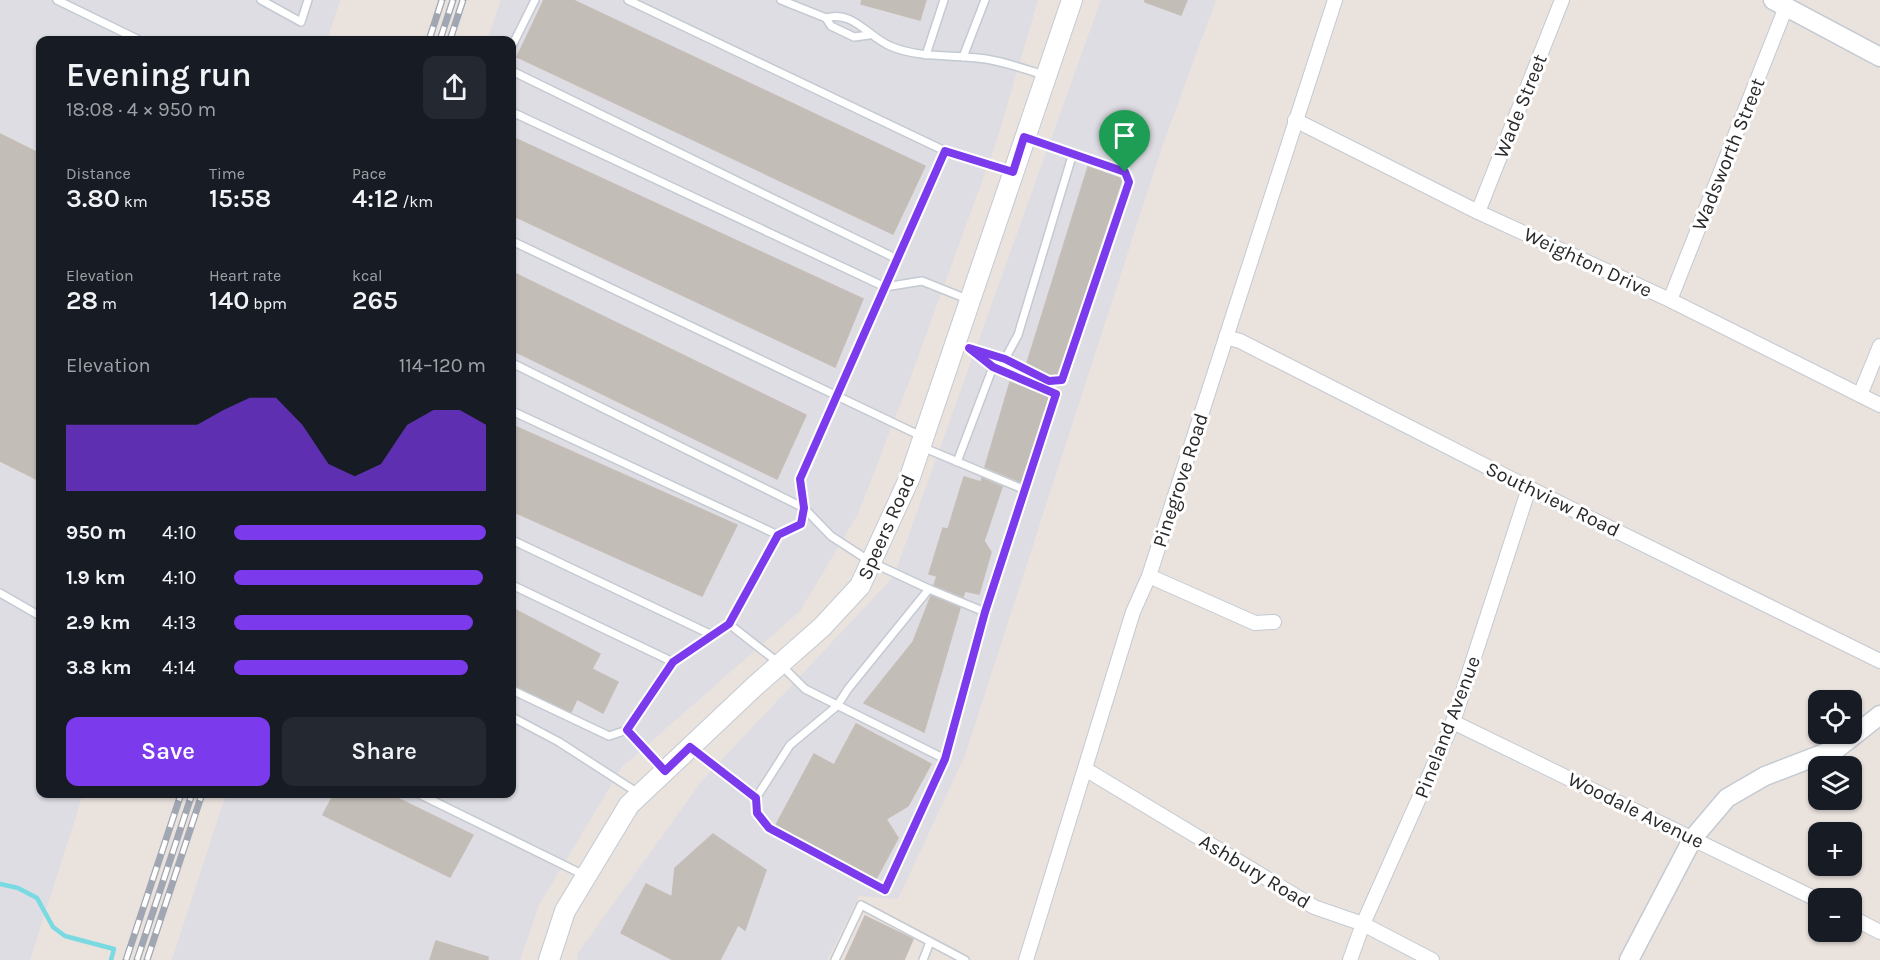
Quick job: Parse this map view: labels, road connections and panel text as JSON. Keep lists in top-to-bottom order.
{
  "streets": {
    "main road": ["Speers Road"],
    "street": [
      "Wade Street",
      "Wadsworth Street",
      "Weighton Drive",
      "Pinegrove Road",
      "Southview Road",
      "Pineland Avenue",
      "Woodale Avenue",
      "Ashbury Road"
    ]
  },
  "crossings": [
    ["Wade Street", "Weighton Drive"],
    ["Wadsworth Street", "Weighton Drive"],
    ["Weighton Drive", "Pinegrove Road"],
    ["Pinegrove Road", "Southview Road"],
    ["Pinegrove Road", "Ashbury Road"],
    ["Southview Road", "Pineland Avenue"],
    ["Pineland Avenue", "Woodale Avenue"],
    ["Pineland Avenue", "Ashbury Road"]
  ],
  "page": {
    "heading": ["Evening run", "18:08 · 4 × 950 m"],
    "stats": [
      ["Distance", "3.80 km"],
      ["Time", "15:58"],
      ["Pace", "4:12 /km"],
      ["Elevation", "28 m"],
      ["Heart rate", "140 bpm"],
      ["kcal", "265"]
    ],
    "chart": ["Elevation", "114–120 m"],
    "list": [
      {
        "name": "950 m",
        "note": "4:10"
      },
      {
        "name": "1.9 km",
        "note": "4:10"
      },
      {
        "name": "2.9 km",
        "note": "4:13"
      },
      {
        "name": "3.8 km",
        "note": "4:14"
      }
    ],
    "map_buttons": ["+", "−"],
    "buttons": ["Save", "Share"]
  }
}
